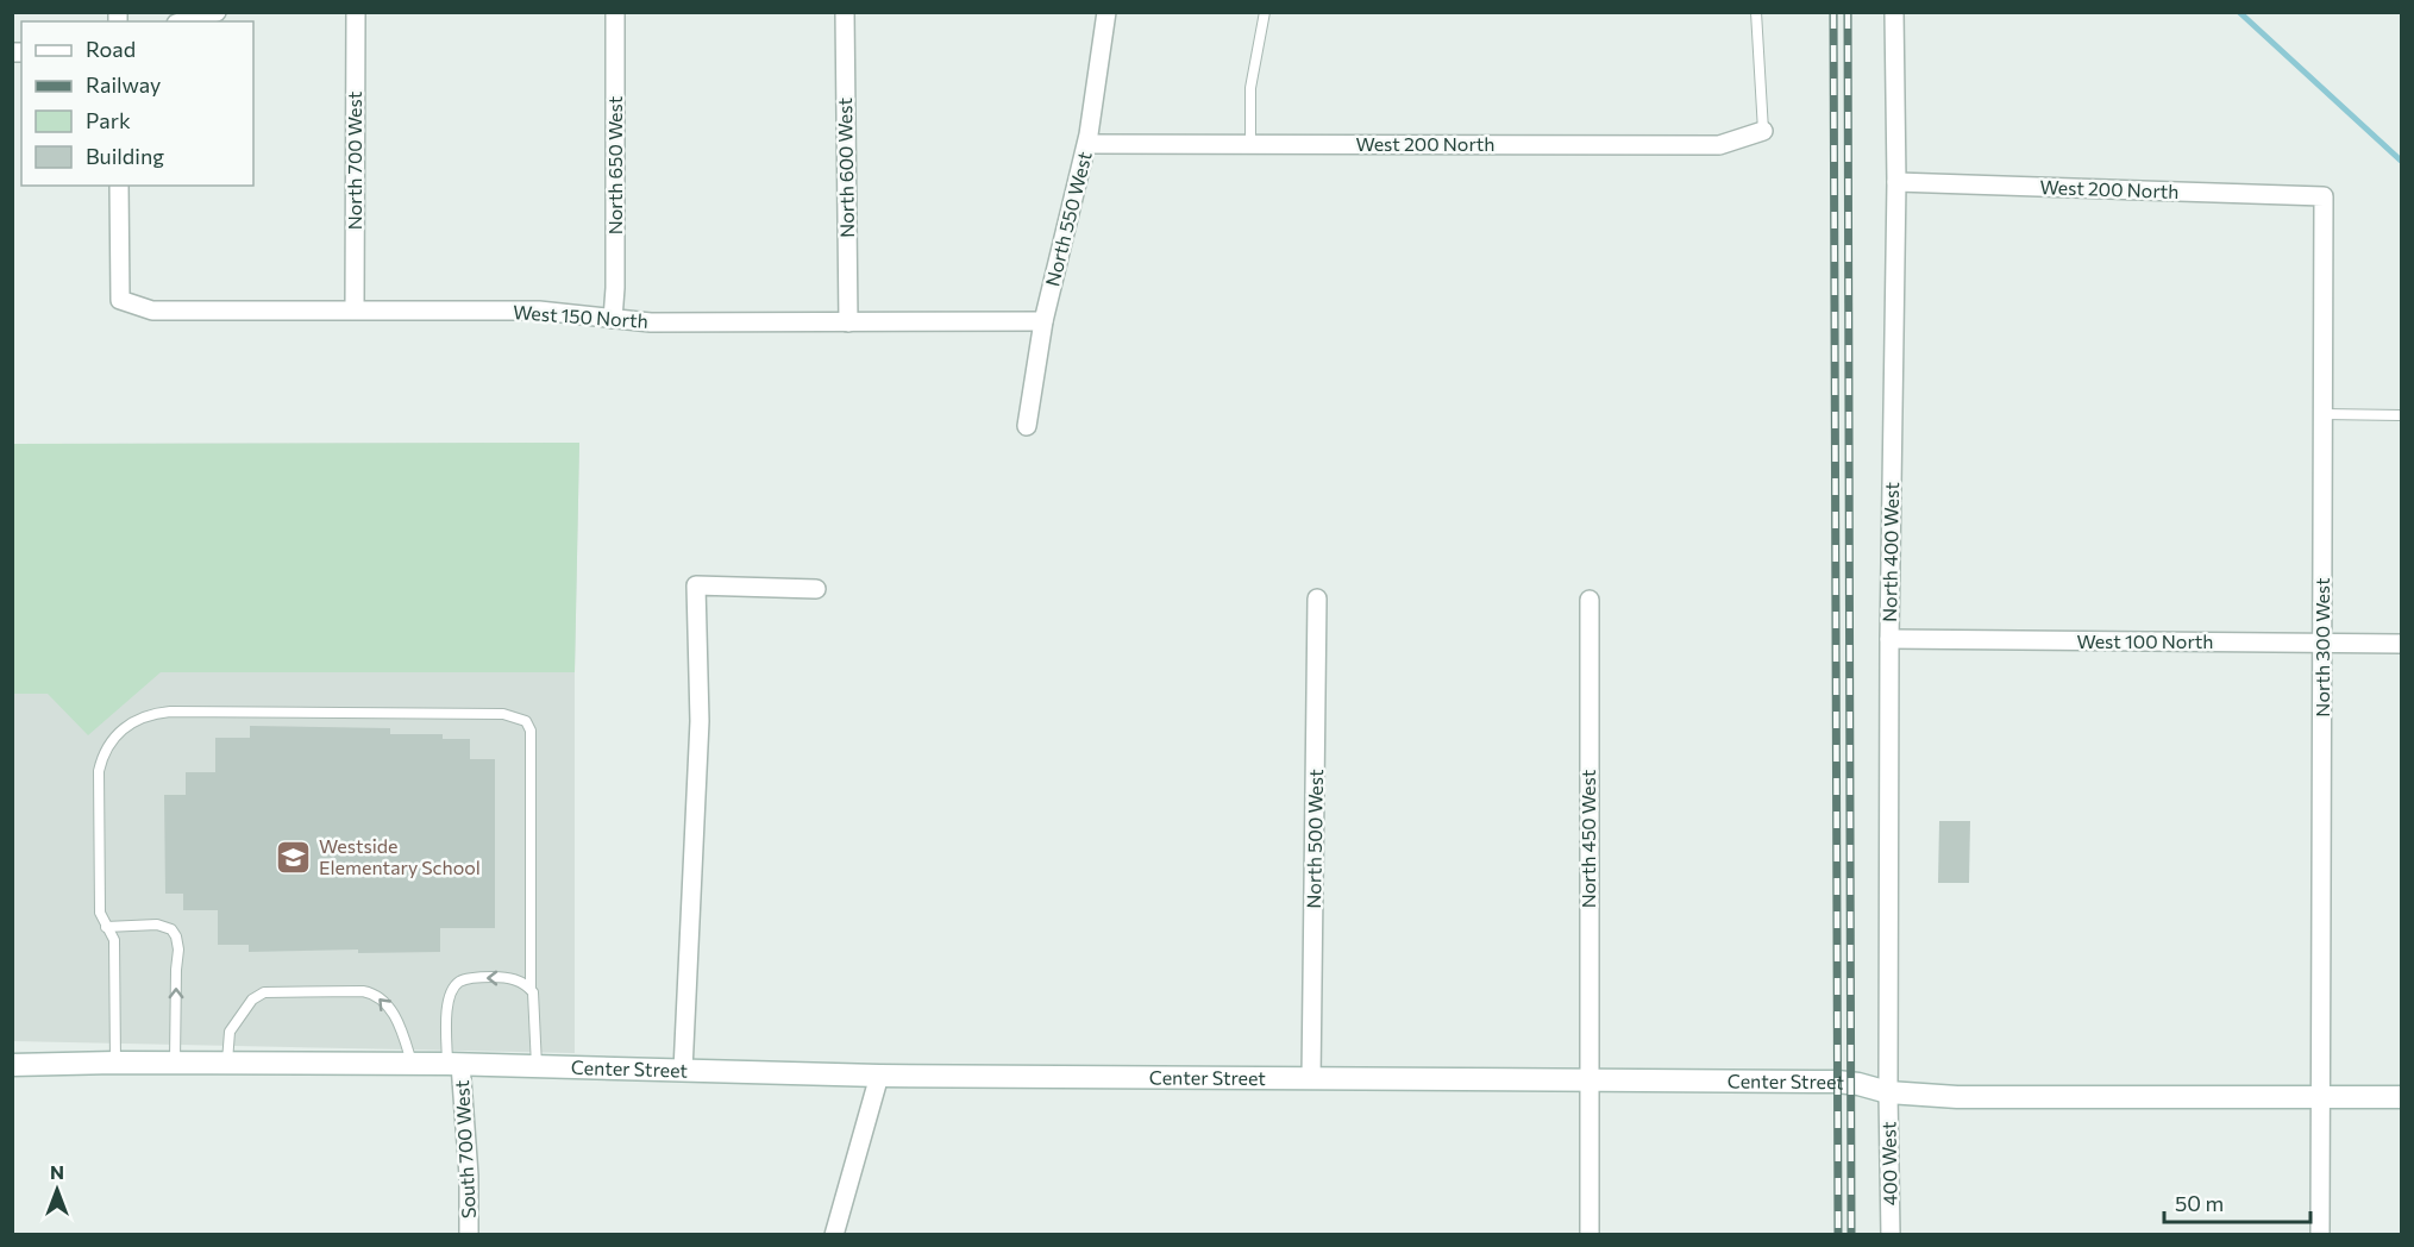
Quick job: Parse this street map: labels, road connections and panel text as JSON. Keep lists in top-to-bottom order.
{
  "streets": {
    "street": [
      "West 200 North",
      "North 700 West",
      "North 650 West",
      "North 600 West",
      "North 550 West",
      "West 150 North",
      "North 400 West",
      "West 100 North",
      "North 300 West",
      "North 500 West",
      "North 450 West",
      "Center Street",
      "South 700 West",
      "400 West"
    ]
  },
  "crossings": [
    ["West 200 North", "North 550 West"],
    ["West 200 North", "North 400 West"],
    ["West 200 North", "North 300 West"],
    ["North 700 West", "West 150 North"],
    ["North 650 West", "West 150 North"],
    ["North 600 West", "West 150 North"],
    ["North 550 West", "West 150 North"],
    ["North 400 West", "West 100 North"],
    ["North 400 West", "Center Street"],
    ["North 400 West", "400 West"],
    ["West 100 North", "North 300 West"],
    ["North 300 West", "Center Street"],
    ["North 500 West", "Center Street"],
    ["North 450 West", "Center Street"],
    ["Center Street", "South 700 West"],
    ["Center Street", "400 West"]
  ],
  "places": {
    "school or university": ["Westside Elementary School"]
  },
  "legend": [
    "Road",
    "Railway",
    "Park",
    "Building"
  ],
  "scale_bar": "50 m",
  "north": "top"
}
